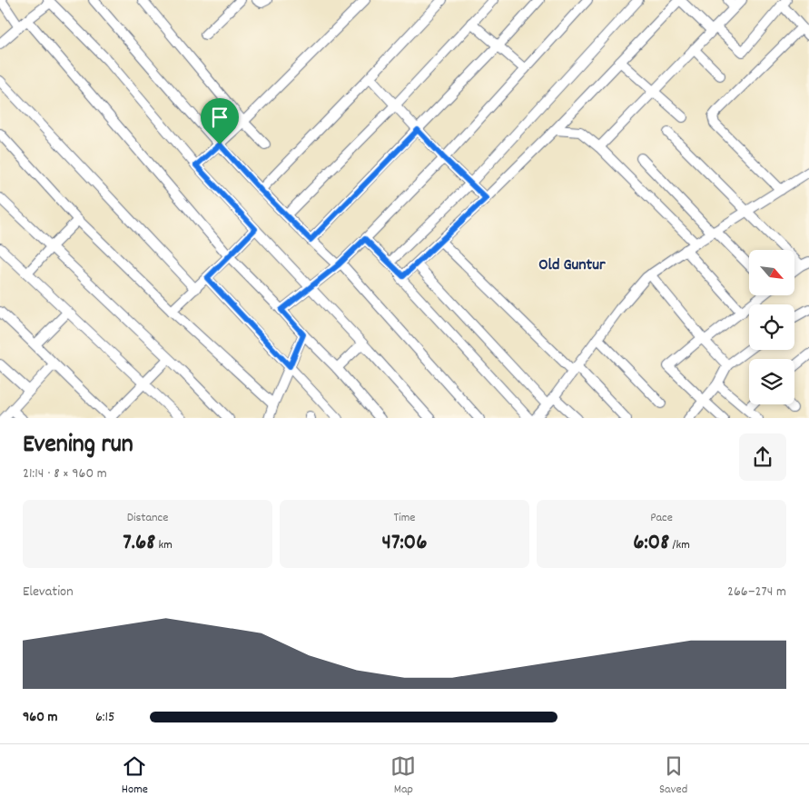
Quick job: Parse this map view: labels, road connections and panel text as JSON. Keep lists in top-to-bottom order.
{
  "districts": ["Old Guntur"],
  "north": "bottom right",
  "page": {
    "heading": ["Evening run", "21:14 · 8 × 960 m"],
    "stats": [
      ["Distance", "7.68 km"],
      ["Time", "47:06"],
      ["Pace", "6:08 /km"]
    ],
    "chart": ["Elevation", "266–274 m"],
    "list": [
      {
        "name": "960 m",
        "note": "6:15"
      }
    ],
    "tabs": ["Home", "Map", "Saved"]
  }
}
